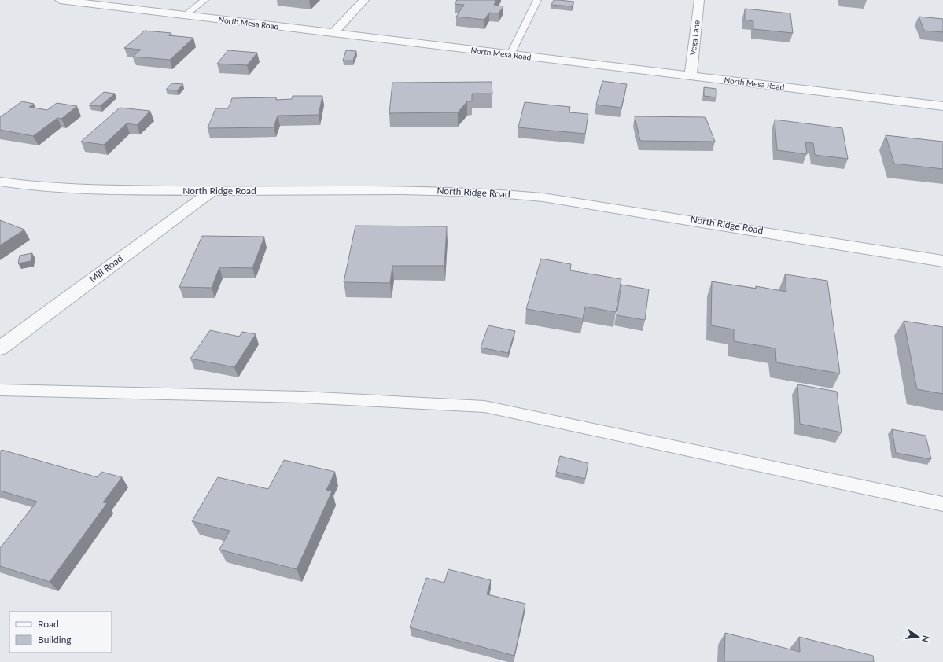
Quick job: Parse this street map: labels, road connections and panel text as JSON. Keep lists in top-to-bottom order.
{
  "streets": {
    "street": [
      "North Mesa Road",
      "Vega Lane",
      "North Ridge Road",
      "Mill Road"
    ]
  },
  "crossings": [
    ["North Mesa Road", "Vega Lane"],
    ["North Ridge Road", "Mill Road"]
  ],
  "legend": ["Road", "Building"],
  "north": "right"
}
